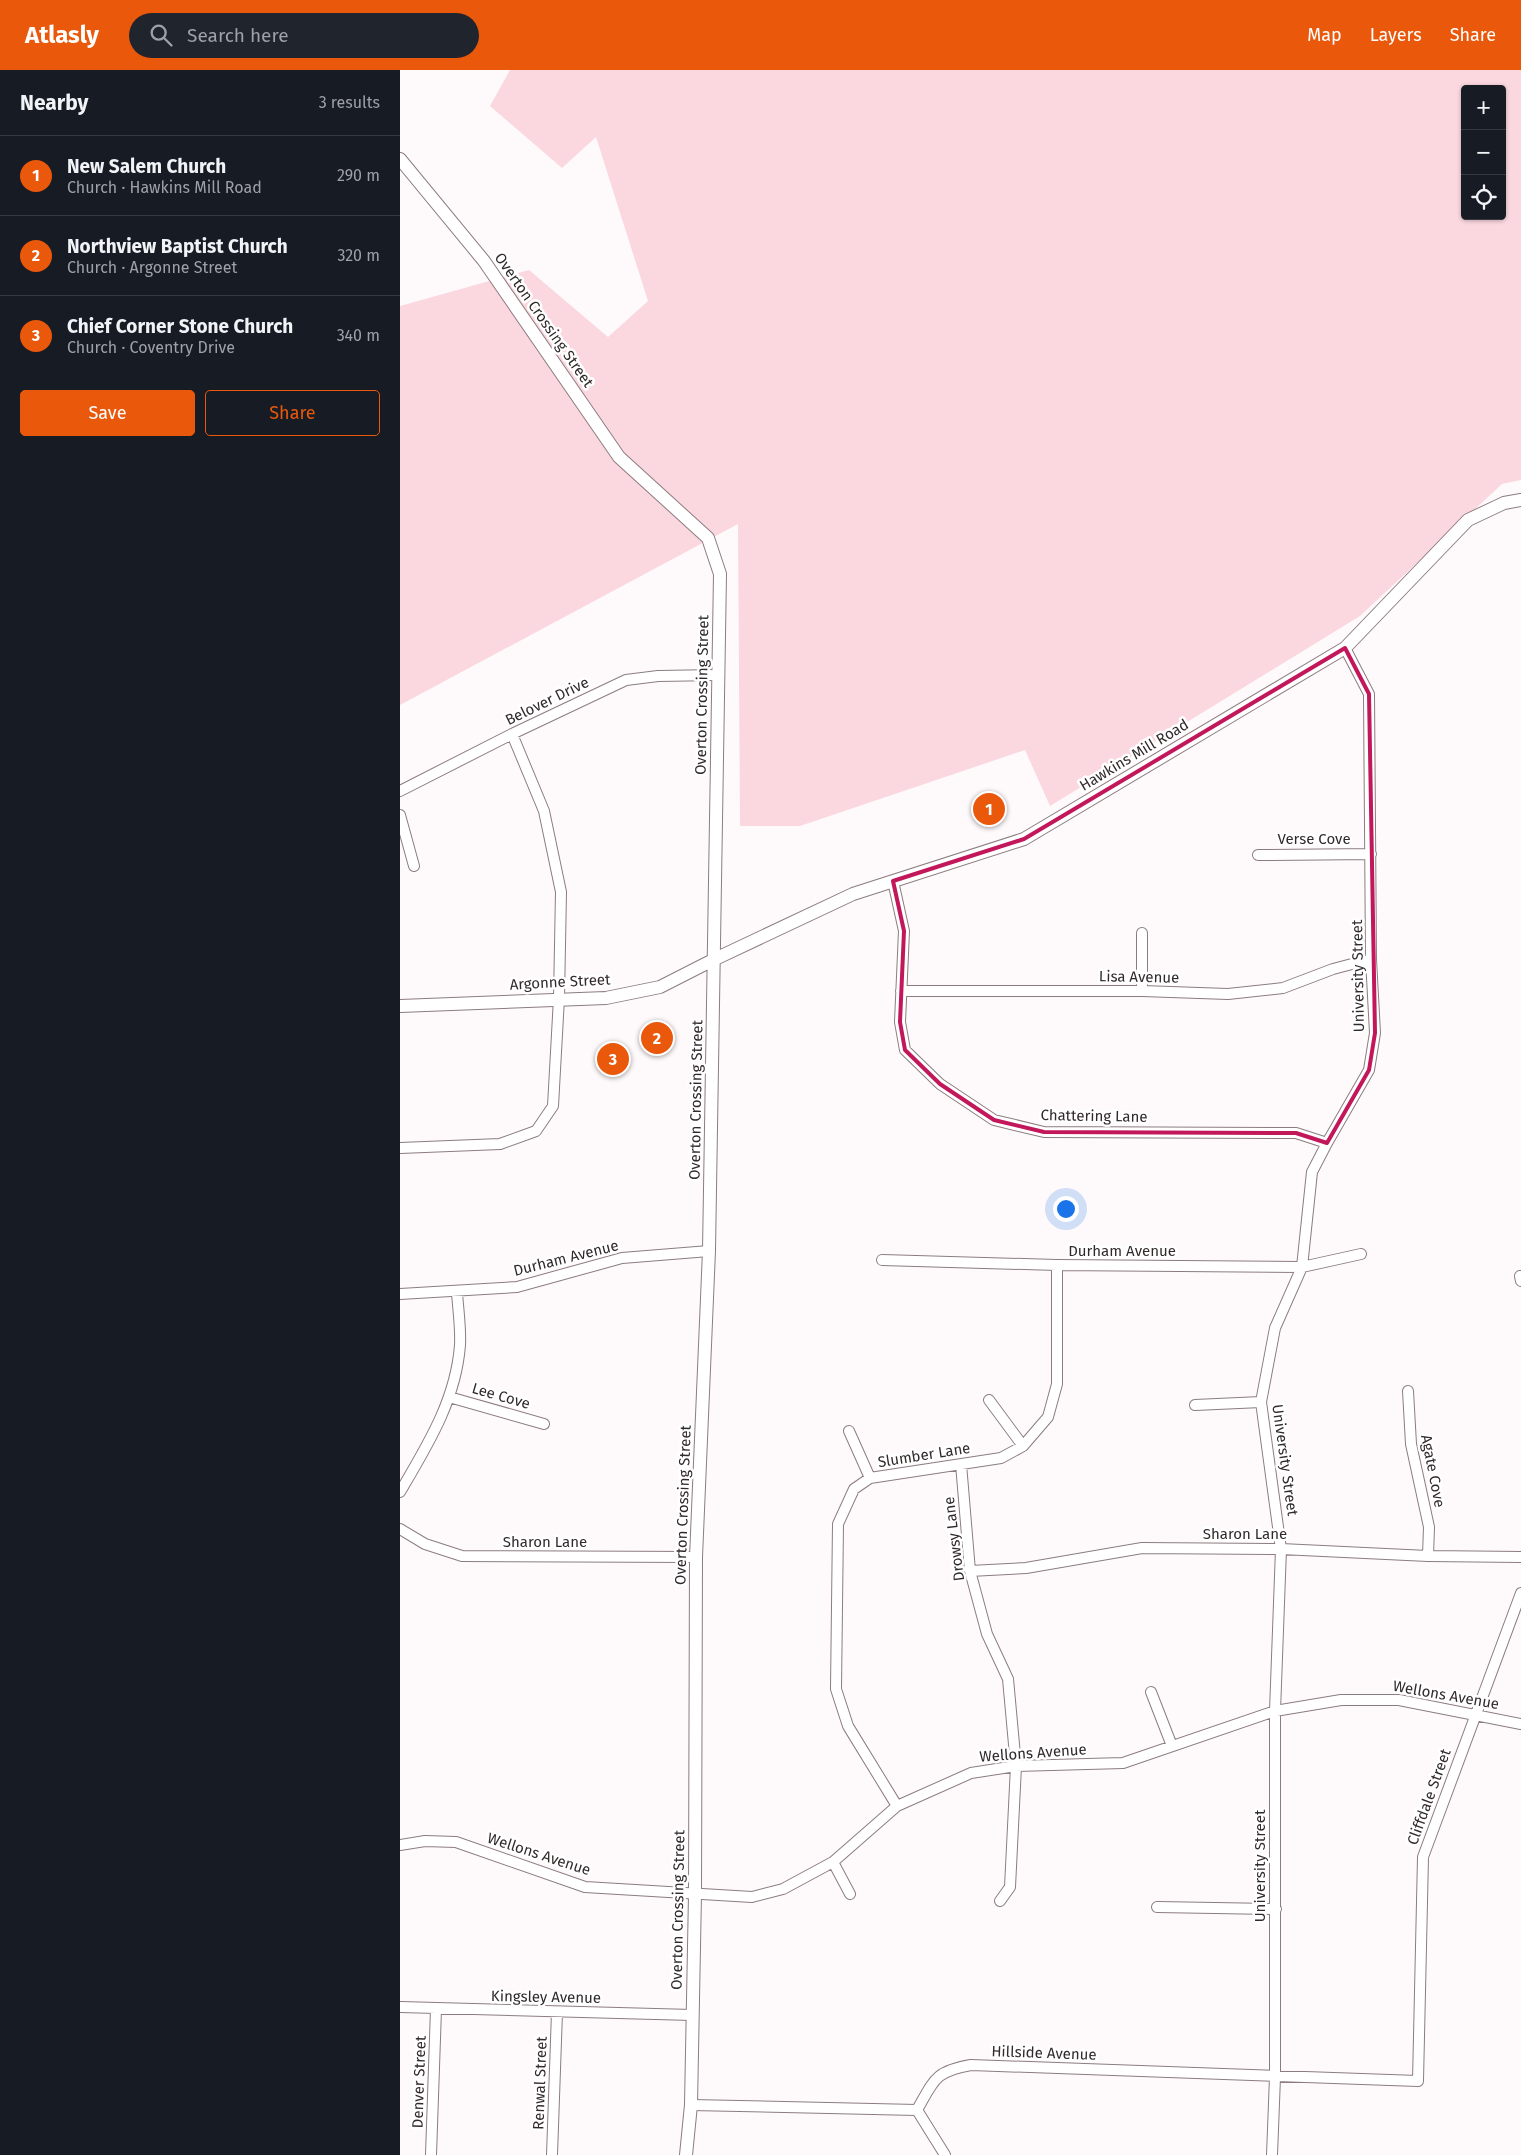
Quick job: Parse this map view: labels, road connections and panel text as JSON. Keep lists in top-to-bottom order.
{
  "streets": {
    "street": [
      "Overton Crossing Street",
      "Belover Drive",
      "Hawkins Mill Road",
      "Verse Cove",
      "University Street",
      "Lisa Avenue",
      "Argonne Street",
      "Chattering Lane",
      "Durham Avenue",
      "Lee Cove",
      "Slumber Lane",
      "Agate Cove",
      "Sharon Lane",
      "Drowsy Lane",
      "Wellons Avenue",
      "Cliffdale Street",
      "Kingsley Avenue",
      "Hillside Avenue",
      "Denver Street",
      "Renwal Street"
    ]
  },
  "crossings": [
    ["Overton Crossing Street", "Belover Drive"],
    ["Overton Crossing Street", "Hawkins Mill Road"],
    ["Overton Crossing Street", "Argonne Street"],
    ["Overton Crossing Street", "Durham Avenue"],
    ["Overton Crossing Street", "Sharon Lane"],
    ["Overton Crossing Street", "Wellons Avenue"],
    ["Overton Crossing Street", "Kingsley Avenue"],
    ["Hawkins Mill Road", "University Street"],
    ["Hawkins Mill Road", "Argonne Street"],
    ["Hawkins Mill Road", "Chattering Lane"],
    ["Verse Cove", "University Street"],
    ["University Street", "Lisa Avenue"],
    ["University Street", "Chattering Lane"],
    ["University Street", "Durham Avenue"],
    ["University Street", "Sharon Lane"],
    ["University Street", "Wellons Avenue"],
    ["University Street", "Hillside Avenue"],
    ["Lisa Avenue", "Chattering Lane"],
    ["Durham Avenue", "Slumber Lane"],
    ["Slumber Lane", "Drowsy Lane"],
    ["Slumber Lane", "Wellons Avenue"],
    ["Agate Cove", "Sharon Lane"],
    ["Sharon Lane", "Drowsy Lane"],
    ["Drowsy Lane", "Wellons Avenue"],
    ["Wellons Avenue", "Cliffdale Street"],
    ["Cliffdale Street", "Hillside Avenue"],
    ["Kingsley Avenue", "Denver Street"],
    ["Kingsley Avenue", "Renwal Street"]
  ],
  "page": {
    "header": "Atlasly",
    "search": "Search here",
    "nav": ["Map", "Layers", "Share"],
    "heading": ["Nearby", "3 results"],
    "map_buttons": ["+", "−"],
    "list": [
      {
        "mark": "1",
        "name": "New Salem Church",
        "note": "Church · Hawkins Mill Road",
        "value": "290 m"
      },
      {
        "mark": "2",
        "name": "Northview Baptist Church",
        "note": "Church · Argonne Street",
        "value": "320 m"
      },
      {
        "mark": "3",
        "name": "Chief Corner Stone Church",
        "note": "Church · Coventry Drive",
        "value": "340 m"
      }
    ],
    "buttons": ["Save", "Share"],
    "pins": ["1", "2", "3"]
  }
}
